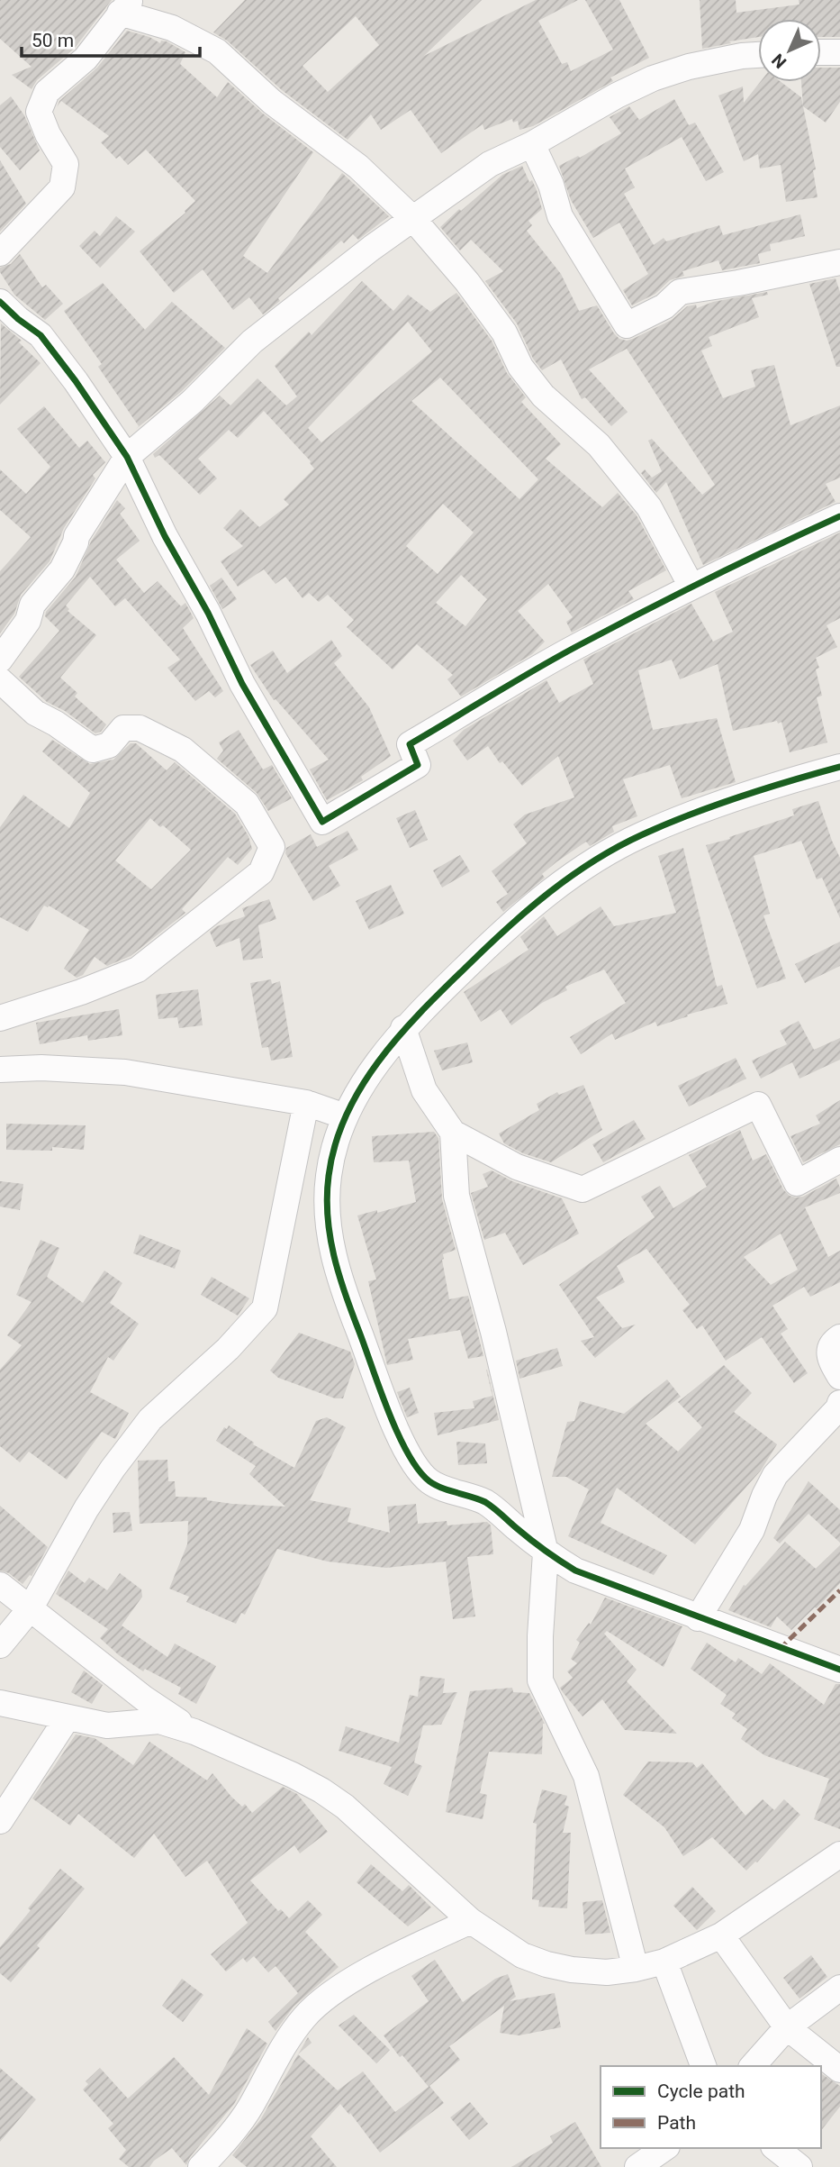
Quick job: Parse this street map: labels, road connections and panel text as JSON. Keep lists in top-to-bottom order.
{
  "legend": ["Cycle path", "Path"],
  "scale_bar": "50 m",
  "north": "bottom left"
}
